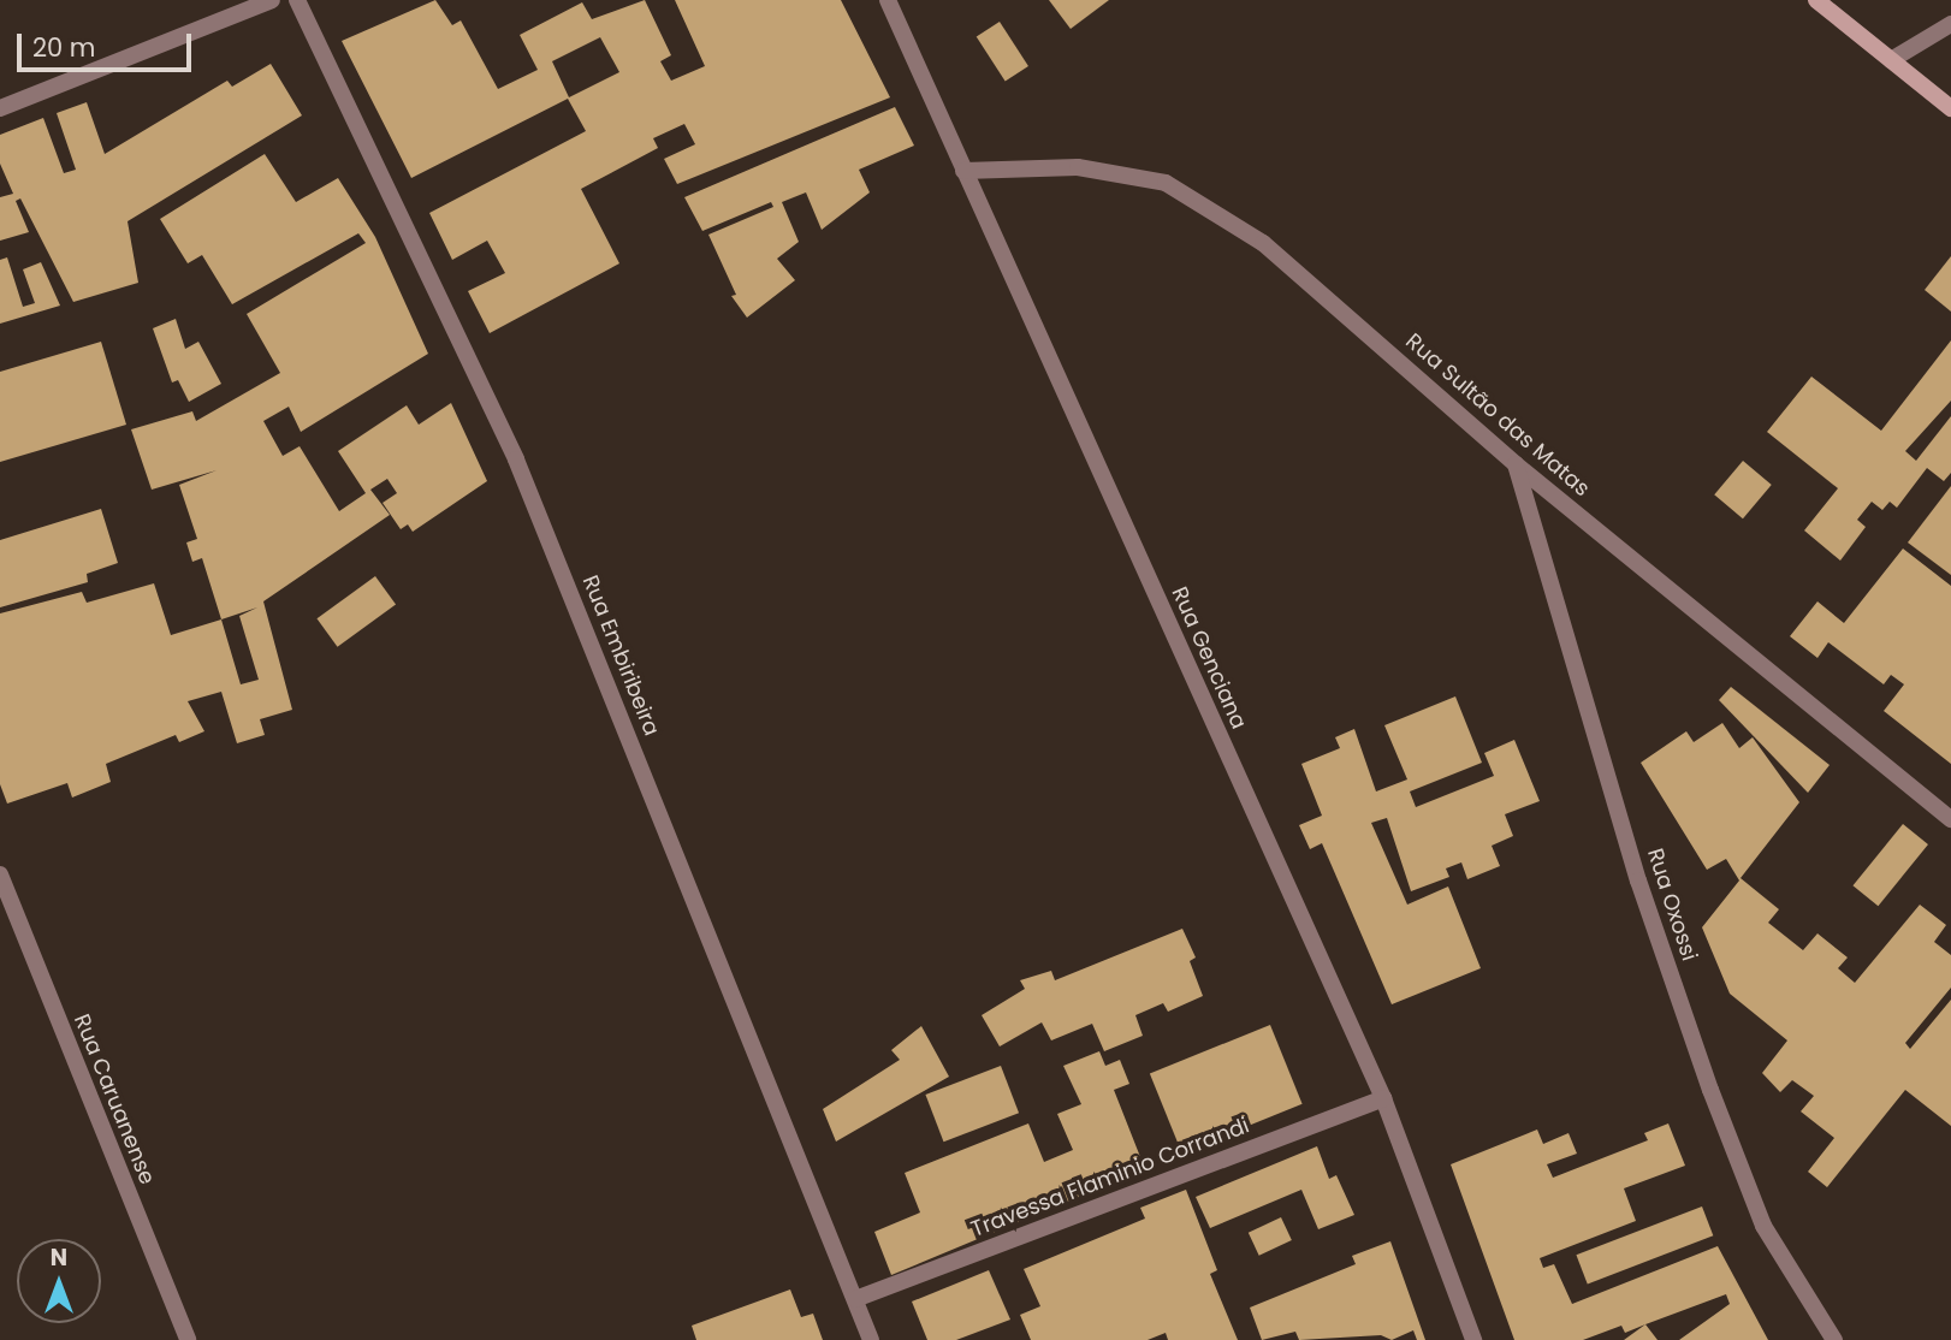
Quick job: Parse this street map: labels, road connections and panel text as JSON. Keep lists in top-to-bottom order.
{
  "streets": {
    "street": [
      "Rua Sultão das Matas",
      "Rua Embiribeira",
      "Rua Genciana",
      "Rua Oxossi",
      "Rua Caruanense",
      "Travessa Flaminio Corrandi"
    ]
  },
  "crossings": [
    ["Rua Sultão das Matas", "Rua Genciana"],
    ["Rua Sultão das Matas", "Rua Oxossi"],
    ["Rua Embiribeira", "Travessa Flaminio Corrandi"],
    ["Rua Genciana", "Travessa Flaminio Corrandi"]
  ],
  "scale_bar": "20 m",
  "north": "top"
}
